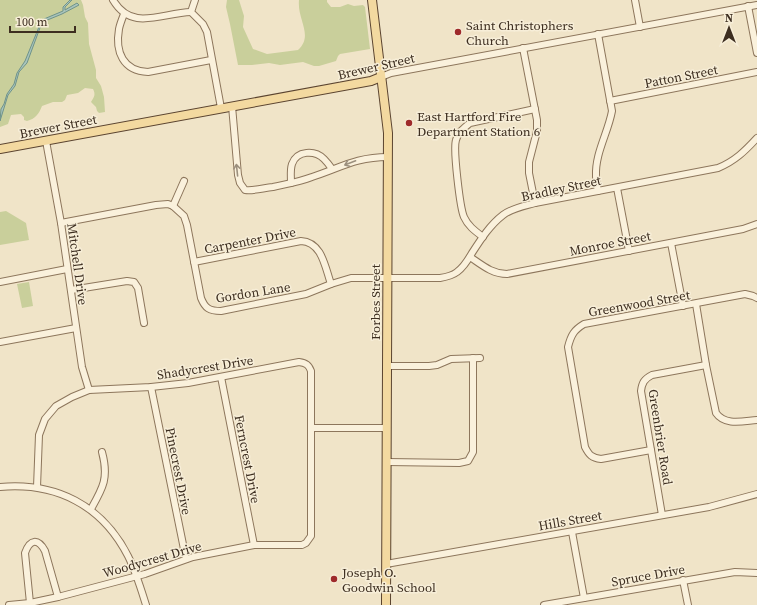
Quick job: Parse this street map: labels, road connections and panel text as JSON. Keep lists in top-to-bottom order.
{
  "streets": {
    "main road": ["Brewer Street", "Forbes Street"],
    "street": [
      "Patton Street",
      "Bradley Street",
      "Carpenter Drive",
      "Monroe Street",
      "Mitchell Drive",
      "Gordon Lane",
      "Greenwood Street",
      "Shadycrest Drive",
      "Greenbrier Road",
      "Ferncrest Drive",
      "Pinecrest Drive",
      "Hills Street",
      "Woodycrest Drive",
      "Spruce Drive"
    ]
  },
  "crossings": [
    ["Brewer Street", "Mitchell Drive"],
    ["Brewer Street", "Forbes Street"],
    ["Bradley Street", "Monroe Street"],
    ["Bradley Street", "Gordon Lane"],
    ["Bradley Street", "Forbes Street"],
    ["Carpenter Drive", "Gordon Lane"],
    ["Mitchell Drive", "Shadycrest Drive"],
    ["Gordon Lane", "Forbes Street"],
    ["Forbes Street", "Hills Street"],
    ["Greenwood Street", "Greenbrier Road"],
    ["Shadycrest Drive", "Ferncrest Drive"],
    ["Shadycrest Drive", "Pinecrest Drive"],
    ["Shadycrest Drive", "Woodycrest Drive"],
    ["Greenbrier Road", "Hills Street"],
    ["Ferncrest Drive", "Woodycrest Drive"],
    ["Pinecrest Drive", "Woodycrest Drive"]
  ],
  "places": ["Saint Christophers Church", "East Hartford Fire Department Station 6", "Joseph O. Goodwin School"],
  "scale_bar": "100 m",
  "north": "top"
}
